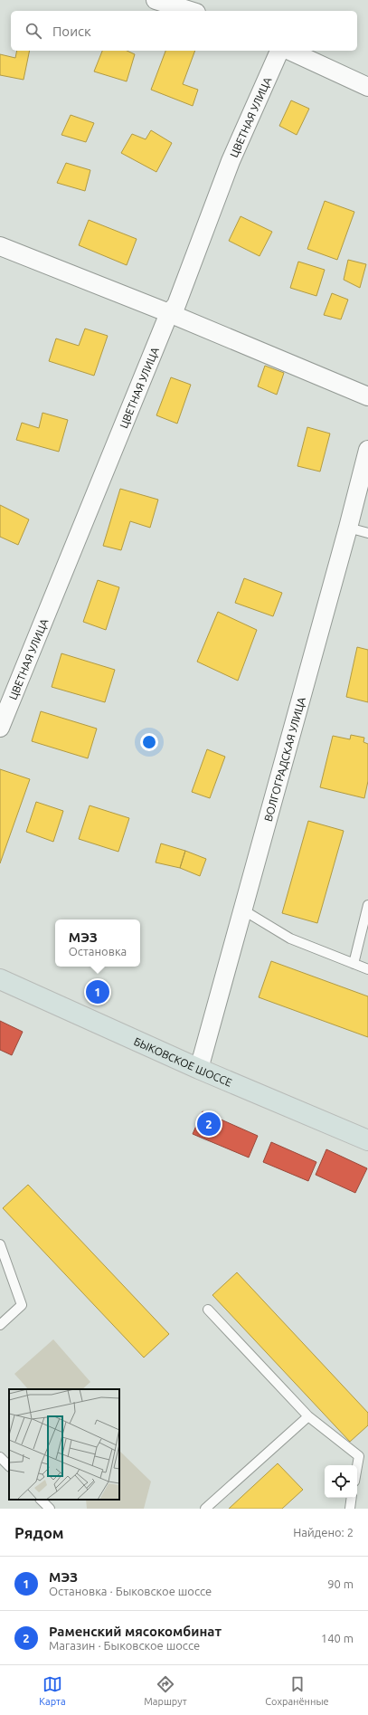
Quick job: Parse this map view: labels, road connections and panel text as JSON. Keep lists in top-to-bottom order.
{
  "streets": {
    "main road": ["БЫКОВСКОЕ ШОССЕ"],
    "street": ["ЦВЕТНАЯ УЛИЦА", "ВОЛГОГРАДСКАЯ УЛИЦА"]
  },
  "crossings": [
    ["ВОЛГОГРАДСКАЯ УЛИЦА", "БЫКОВСКОЕ ШОССЕ"]
  ],
  "page": {
    "search": "Поиск",
    "popup": ["МЭЗ", "Остановка"],
    "pins": ["1", "2"],
    "heading": ["Рядом", "Найдено: 2"],
    "list": [
      {
        "mark": "1",
        "name": "МЭЗ",
        "note": "Остановка · Быковское шоссе",
        "value": "90 m"
      },
      {
        "mark": "2",
        "name": "Раменский мясокомбинат",
        "note": "Магазин · Быковское шоссе",
        "value": "140 m"
      }
    ],
    "nav": ["Карта", "Маршрут", "Сохранённые"]
  }
}
